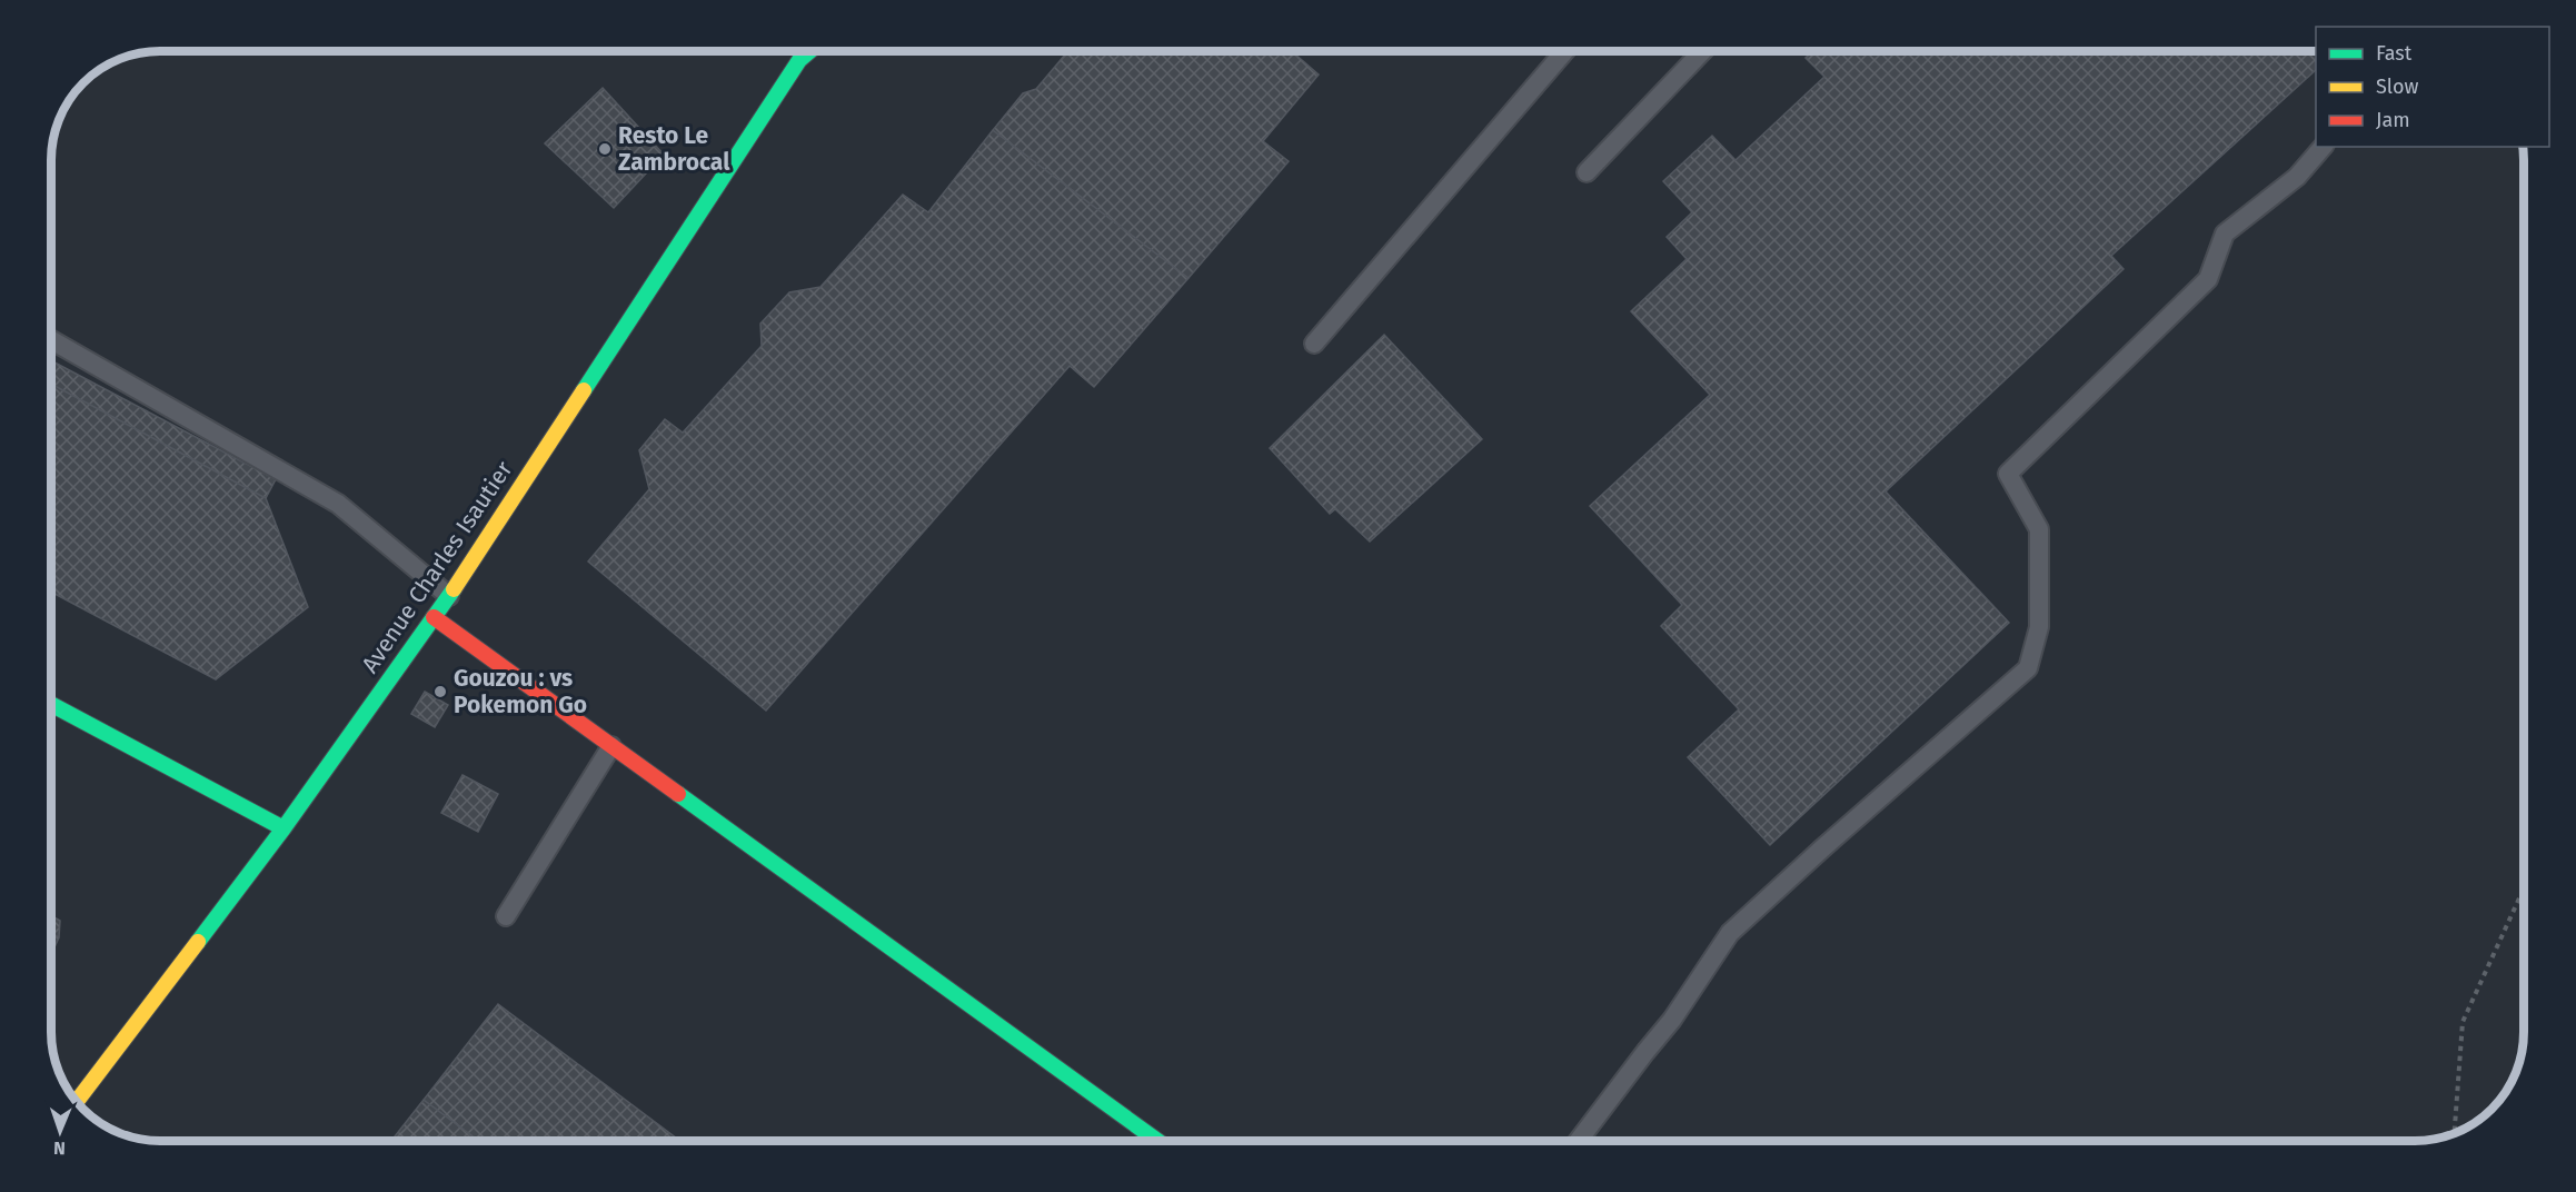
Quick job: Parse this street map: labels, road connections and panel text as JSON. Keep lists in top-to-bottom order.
{
  "streets": {
    "street": ["Avenue Charles Isautier"]
  },
  "places": ["Resto Le Zambrocal", "Gouzou : vs Pokemon Go"],
  "legend": ["Fast", "Slow", "Jam"],
  "north": "bottom"
}
